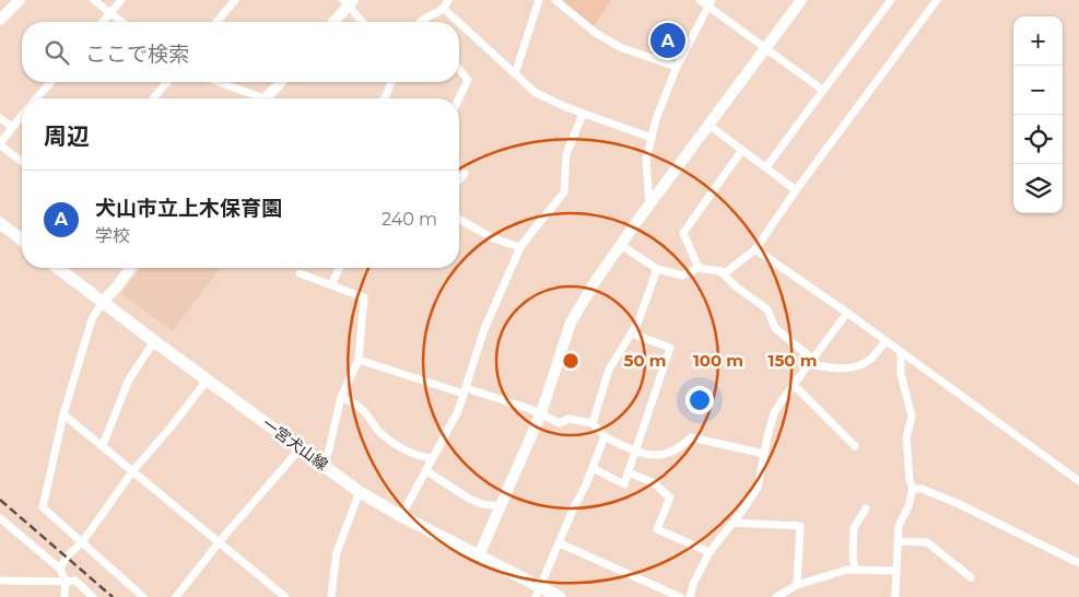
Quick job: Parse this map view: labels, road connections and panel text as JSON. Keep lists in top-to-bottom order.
{
  "streets": {
    "main road": ["一宮犬山線"]
  },
  "page": {
    "map_buttons": ["+", "−"],
    "pins": "A",
    "search": "ここで検索",
    "heading": "周辺",
    "list": [
      {
        "mark": "A",
        "name": "犬山市立上木保育園",
        "note": "学校",
        "value": "240 m"
      }
    ]
  },
  "rings": ["50 m", "100 m", "150 m"]
}
